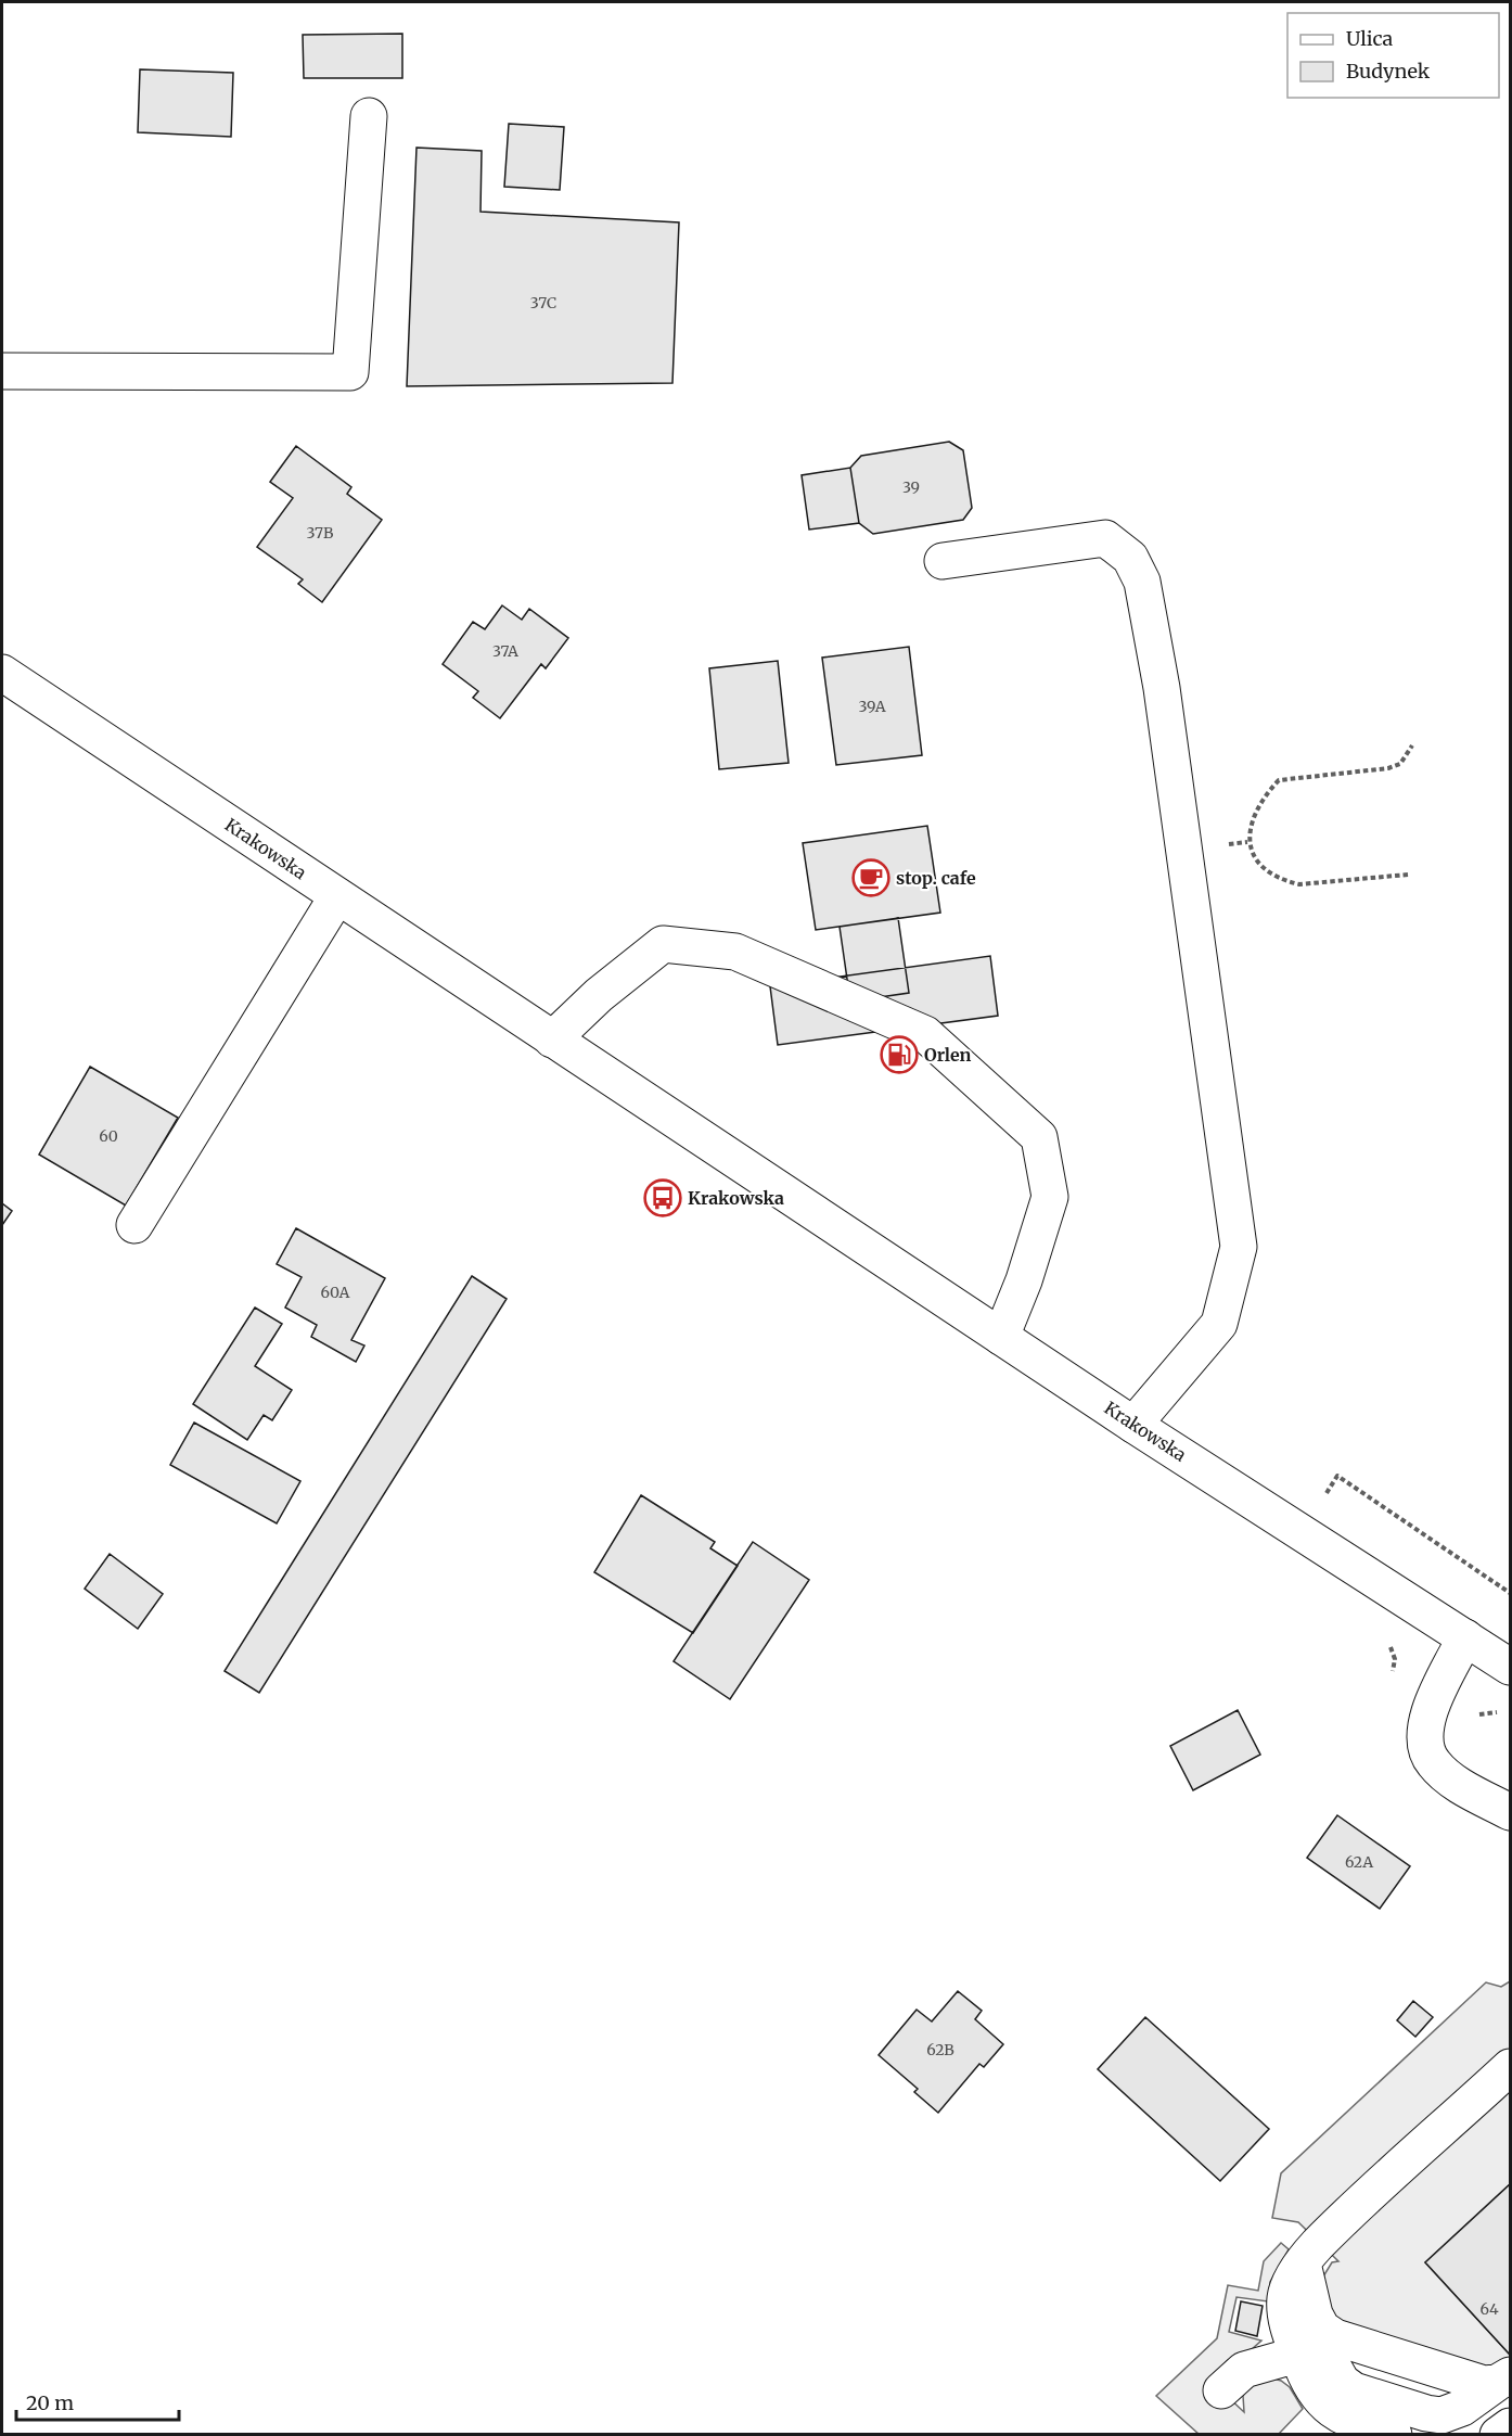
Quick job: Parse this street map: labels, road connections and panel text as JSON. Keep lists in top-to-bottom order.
{
  "streets": {
    "main road": ["Krakowska"]
  },
  "places": {
    "cafe": ["stop. cafe"],
    "fuel station": ["Orlen"],
    "bus stop": ["Krakowska"]
  },
  "house_numbers": [
    "37C",
    "39",
    "37B",
    "37A",
    "39A",
    "60",
    "60A",
    "62A",
    "62B",
    "64"
  ],
  "legend": ["Ulica", "Budynek"],
  "scale_bar": "20 m"
}
